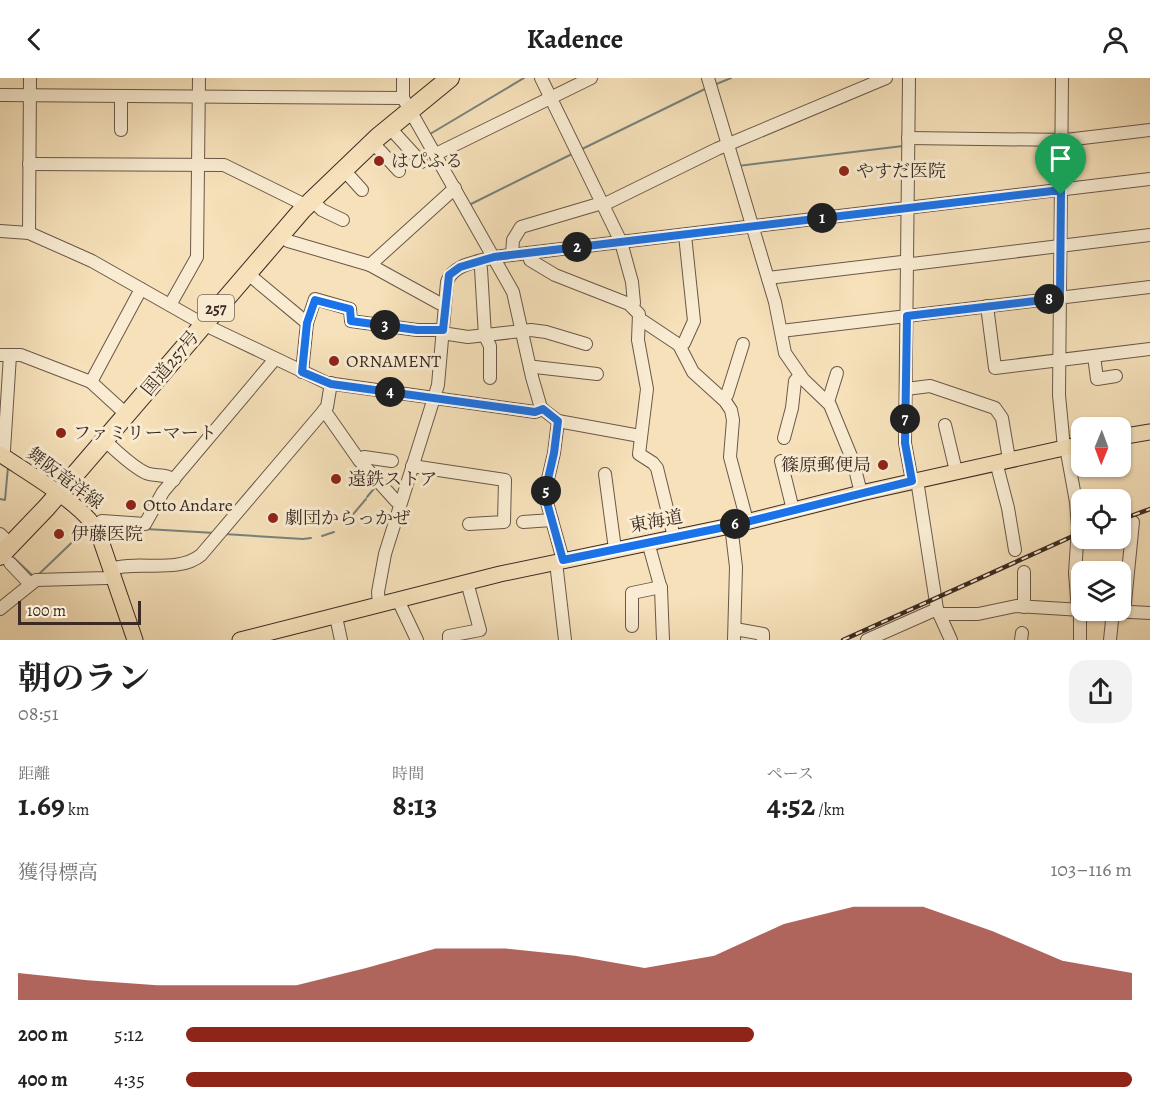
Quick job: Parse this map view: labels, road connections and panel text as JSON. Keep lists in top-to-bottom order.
{
  "streets": {
    "highway": ["257", "国道257号"],
    "main road": ["舞阪竜洋線", "東海道"]
  },
  "crossings": [
    ["国道257号", "舞阪竜洋線"]
  ],
  "places": [
    "はぴふる",
    "やすだ医院",
    "ORNAMENT",
    "ファミリーマート",
    "篠原郵便局",
    "遠鉄ストア",
    "Otto Andare",
    "劇団からっかぜ",
    "伊藤医院"
  ],
  "scale_bar": "100 m",
  "north": "bottom",
  "page": {
    "header": "Kadence",
    "pins": [
      "1",
      "2",
      "8",
      "3",
      "4",
      "7",
      "5",
      "6"
    ],
    "scale": "100 m",
    "heading": ["朝のラン", "08:51"],
    "stats": [
      ["距離", "1.69 km"],
      ["時間", "8:13"],
      ["ペース", "4:52 /km"]
    ],
    "chart": ["獲得標高", "103–116 m"],
    "list": [
      {
        "name": "200 m",
        "note": "5:12"
      },
      {
        "name": "400 m",
        "note": "4:35"
      }
    ]
  }
}
